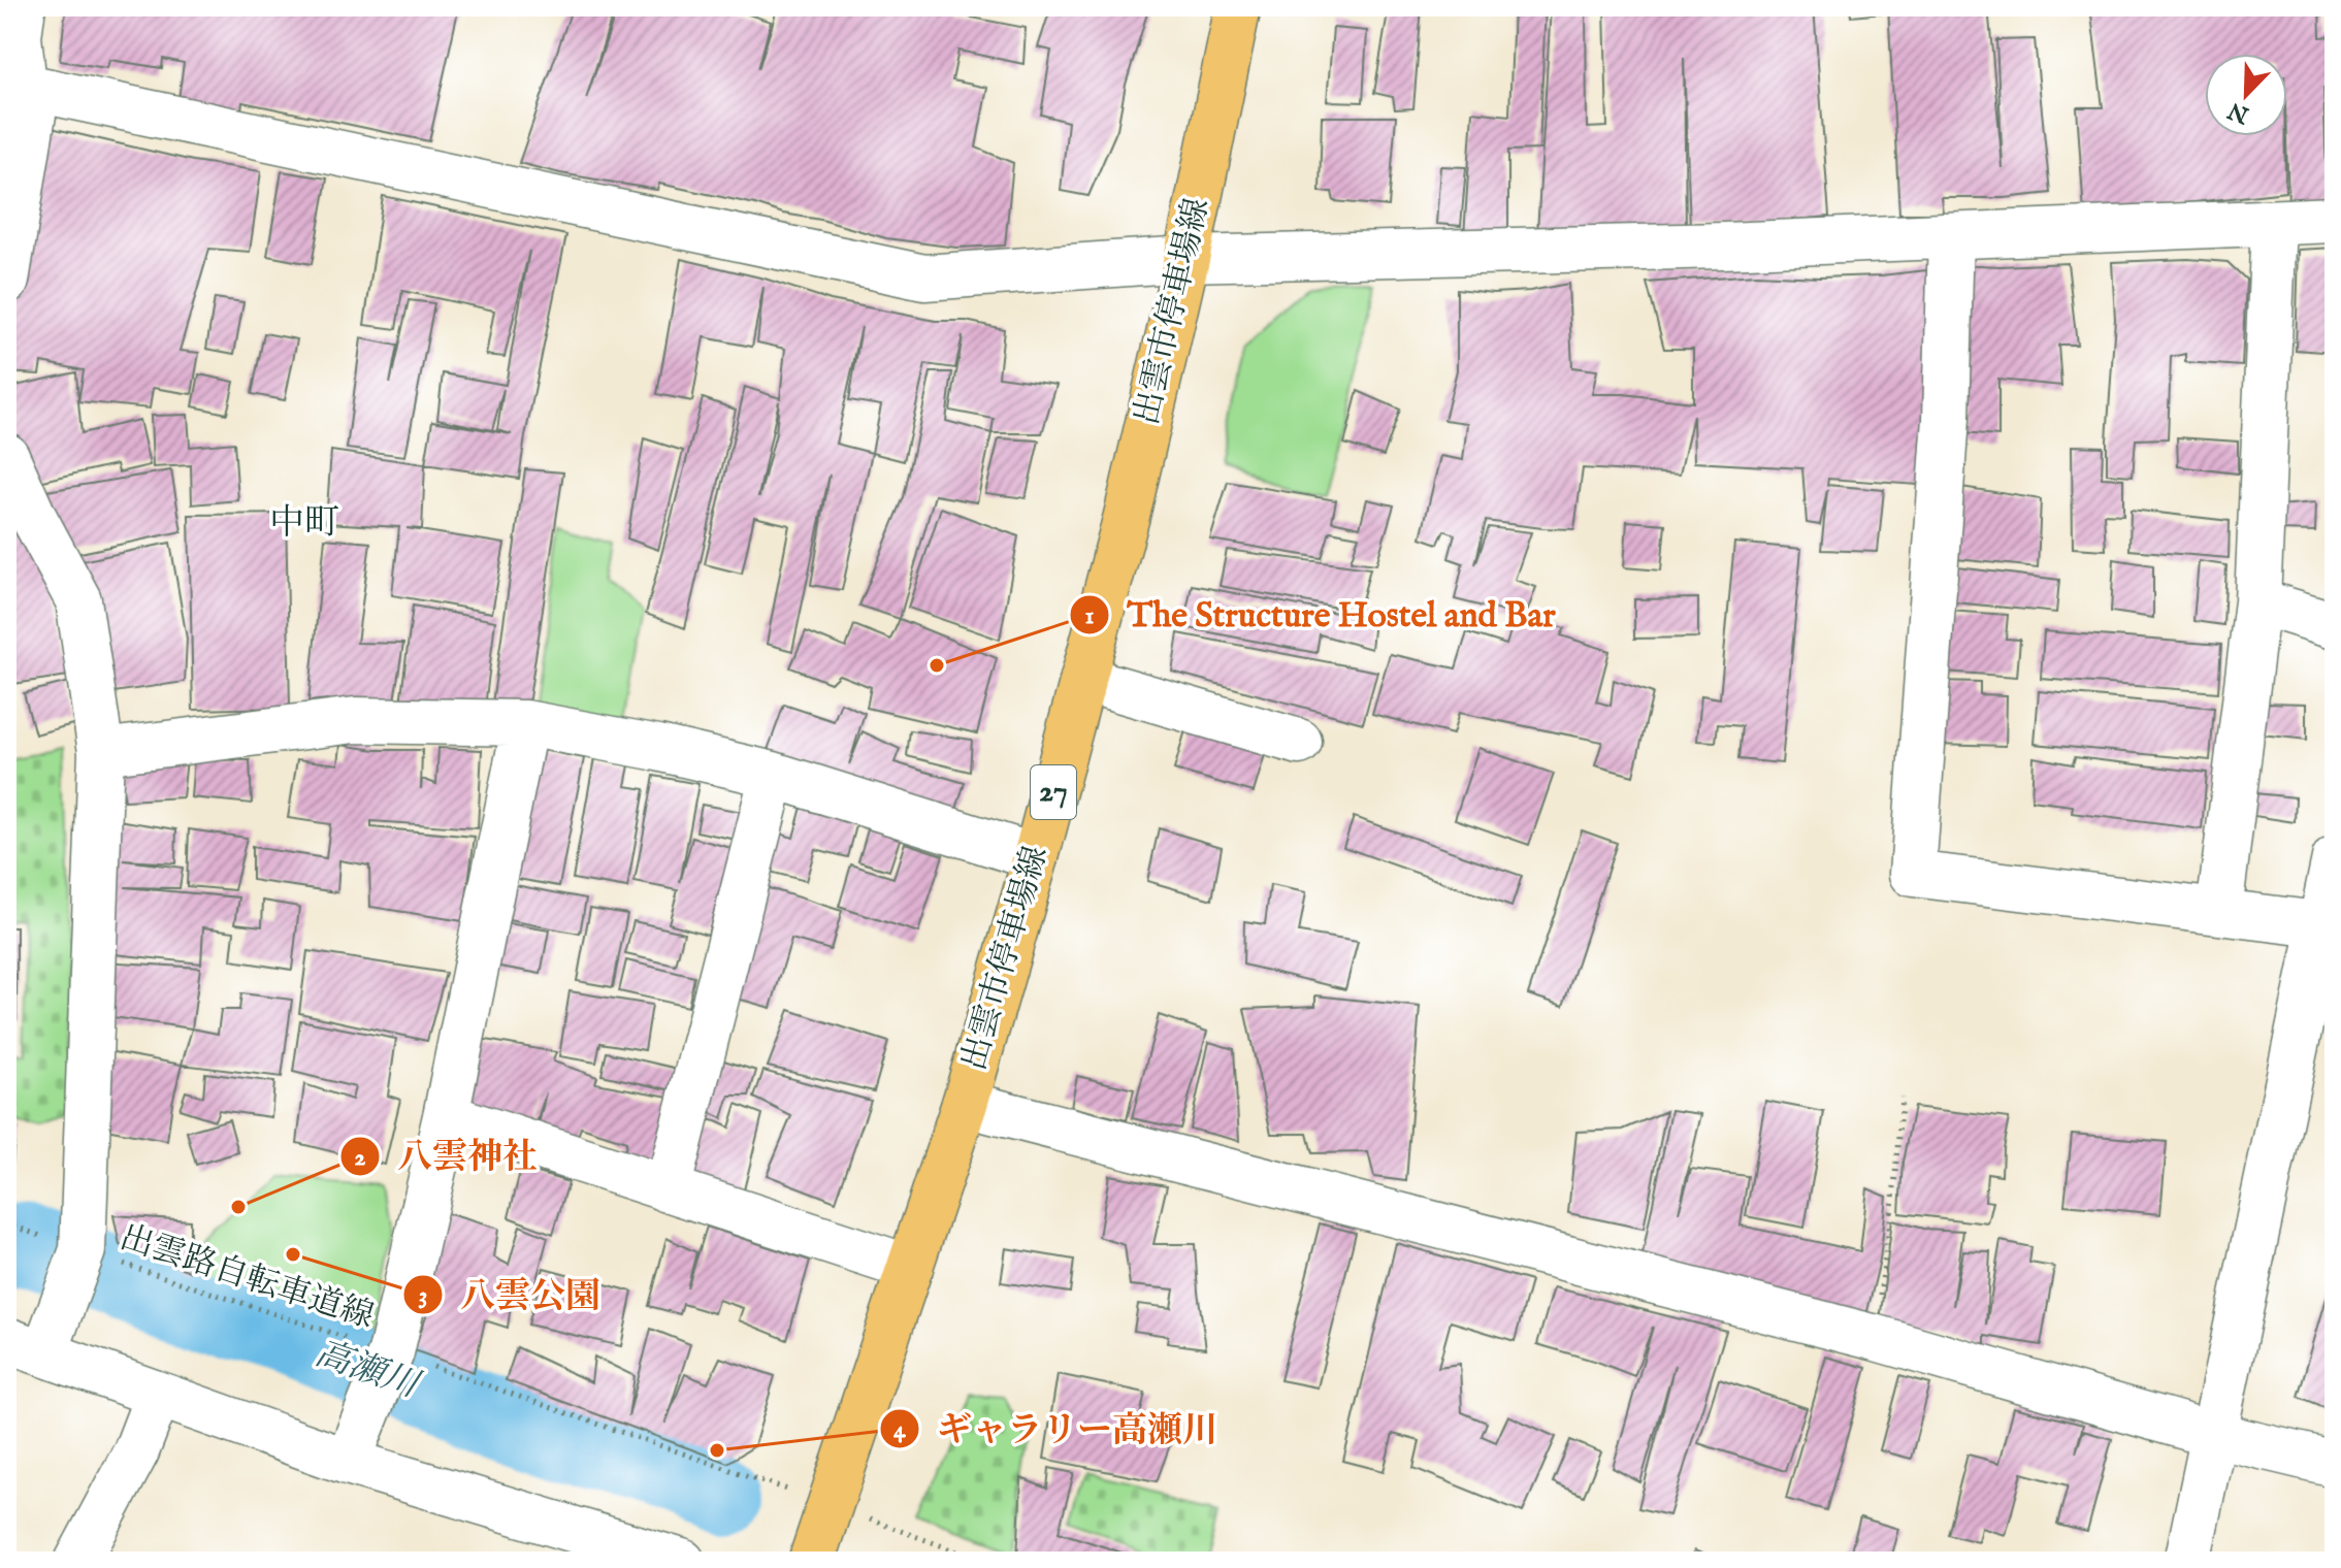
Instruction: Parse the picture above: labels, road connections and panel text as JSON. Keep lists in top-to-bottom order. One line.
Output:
{"streets":{"main road":["出雲市停車場線","27"],"path":["出雲路自転車道線"]},"crossings":[["出雲市停車場線","出雲路自転車道線"]],"districts":["中町"],"water":["高瀬川"],"places":["The Structure Hostel and Bar","八雲神社","八雲公園","ギャラリー高瀬川"],"north":"bottom left"}
